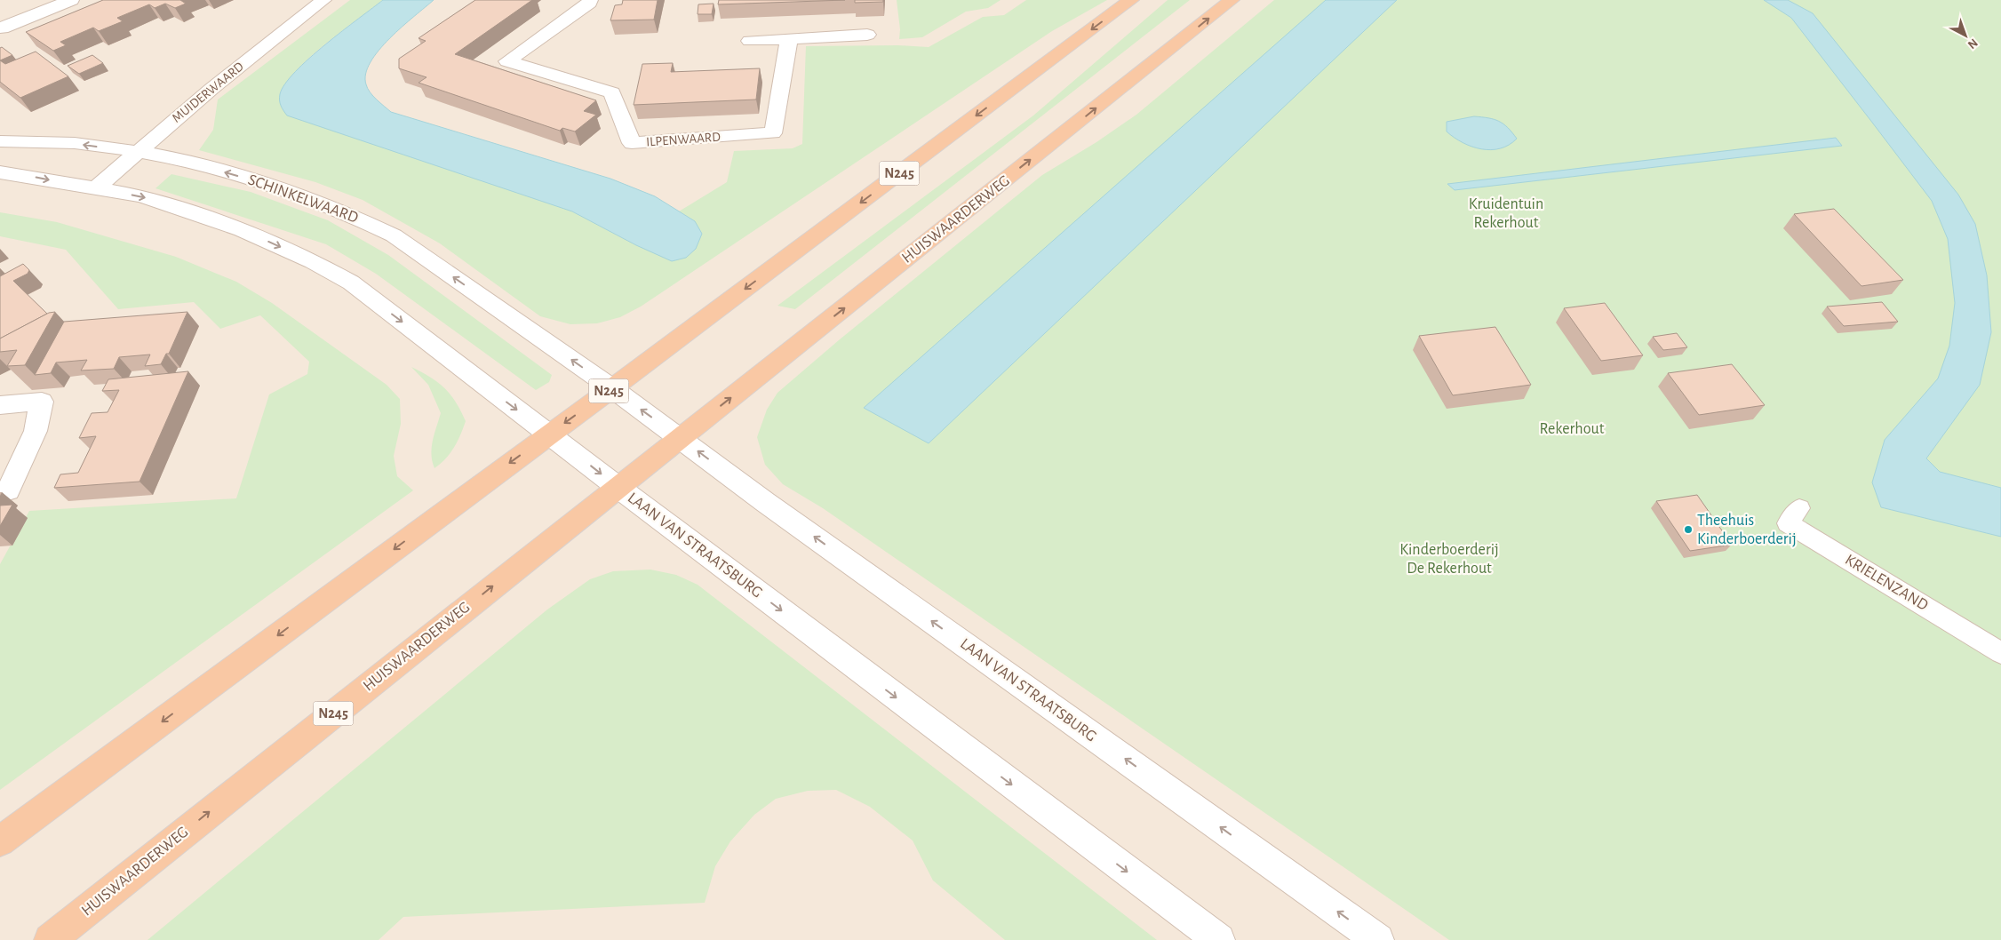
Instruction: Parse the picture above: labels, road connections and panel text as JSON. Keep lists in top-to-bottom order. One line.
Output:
{"streets":{"highway":["N245","HUISWAARDERWEG"],"street":["MUIDERWAARD","ILPENWAARD","SCHINKELWAARD","LAAN VAN STRAATSBURG"],"lane":["KRIELENZAND"]},"crossings":[["MUIDERWAARD","SCHINKELWAARD"],["N245","SCHINKELWAARD"],["HUISWAARDERWEG","LAAN VAN STRAATSBURG"]],"parks":["Kruidentuin Rekerhout","Rekerhout","Kinderboerderij De Rekerhout"],"places":["Theehuis Kinderboerderij"],"north":"bottom right"}
